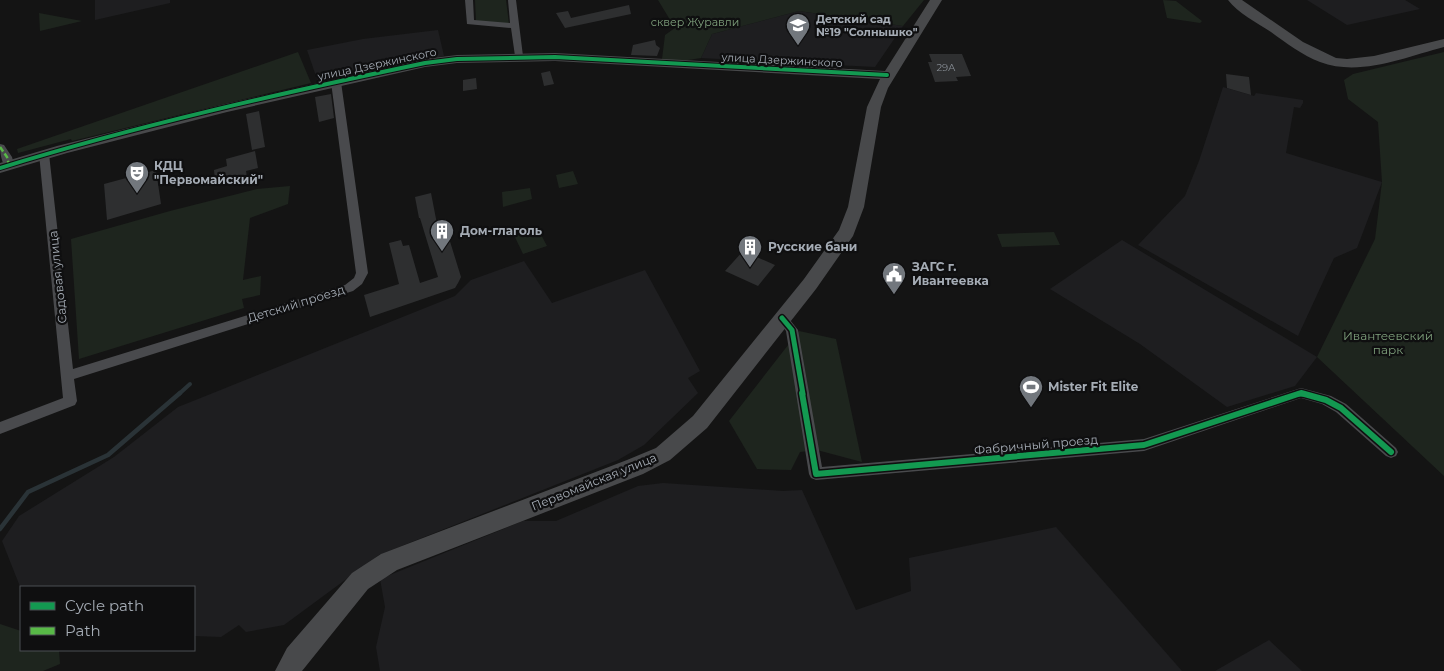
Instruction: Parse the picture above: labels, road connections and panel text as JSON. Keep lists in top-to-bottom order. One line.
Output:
{"streets":{"street":["улица Дзержинского","Садовая улица","Детский проезд","Фабричный проезд","Первомайская улица"]},"crossings":[["улица Дзержинского","Садовая улица"],["улица Дзержинского","Детский проезд"],["улица Дзержинского","Первомайская улица"],["Садовая улица","Детский проезд"],["Фабричный проезд","Первомайская улица"]],"parks":["сквер Журавли","Ивантеевский парк"],"places":{"school or university":["Детский сад №19 \"Солнышко\""],"theatre":["КДЦ \"Первомайский\""],"building":["Дом-глаголь","Русские бани"],"public building":["ЗАГС г. Ивантеевка"],"sports":["Mister Fit Elite"]},"house_numbers":["29А"],"legend":["Cycle path","Path"]}
